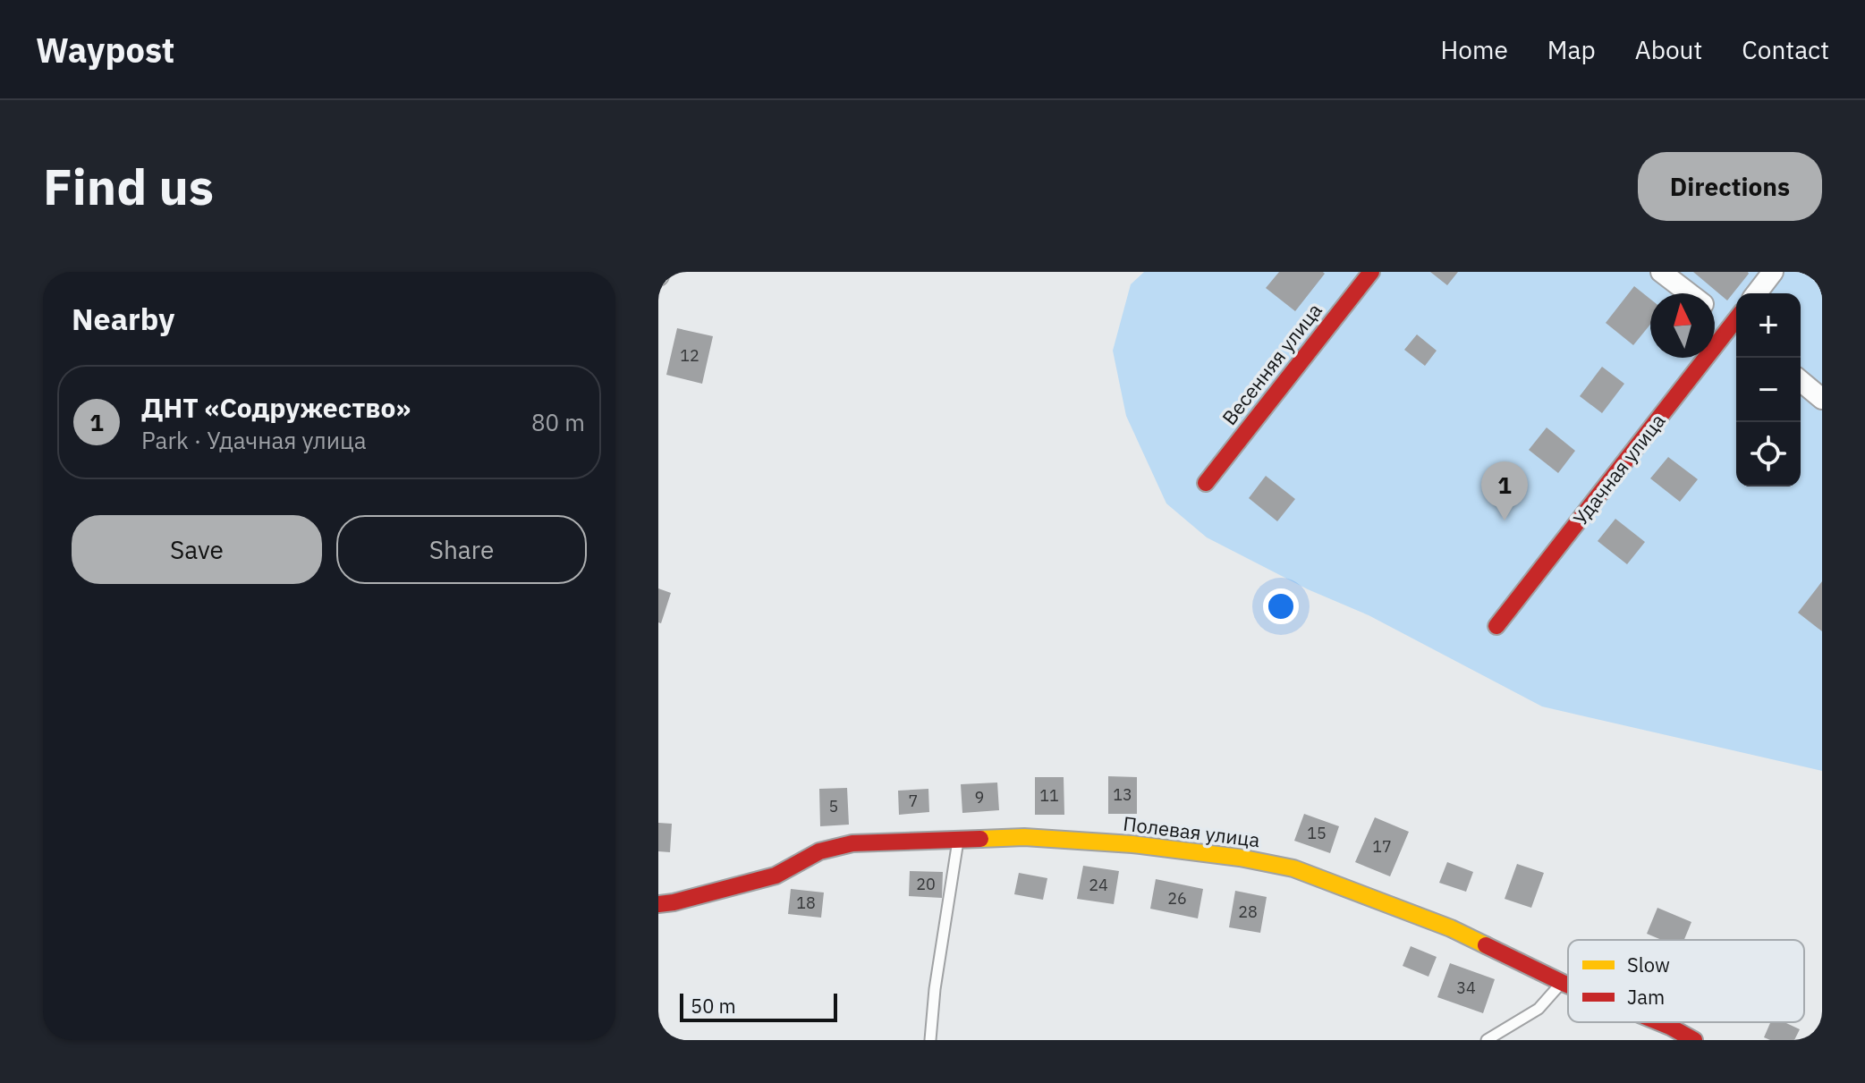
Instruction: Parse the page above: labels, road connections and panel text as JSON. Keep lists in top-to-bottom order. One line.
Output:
{"streets":{"street":["Весенняя улица","Удачная улица","Полевая улица"]},"house_numbers":["12","13","11","9","7","5","15","17","20","24","26","18","28","34"],"legend":["Slow","Jam"],"scale_bar":"50 m","north":"top","page":{"header":"Waypost","nav":["Home","Map","About","Contact"],"buttons":["Directions",["Save","Share"]],"title":"Find us","heading":"Nearby","map_buttons":["+","−"],"list":[{"mark":"1","name":"ДНТ «Содружество»","note":"Park · Удачная улица","value":"80 m"}],"pins":"1","scale":"50 m"}}
